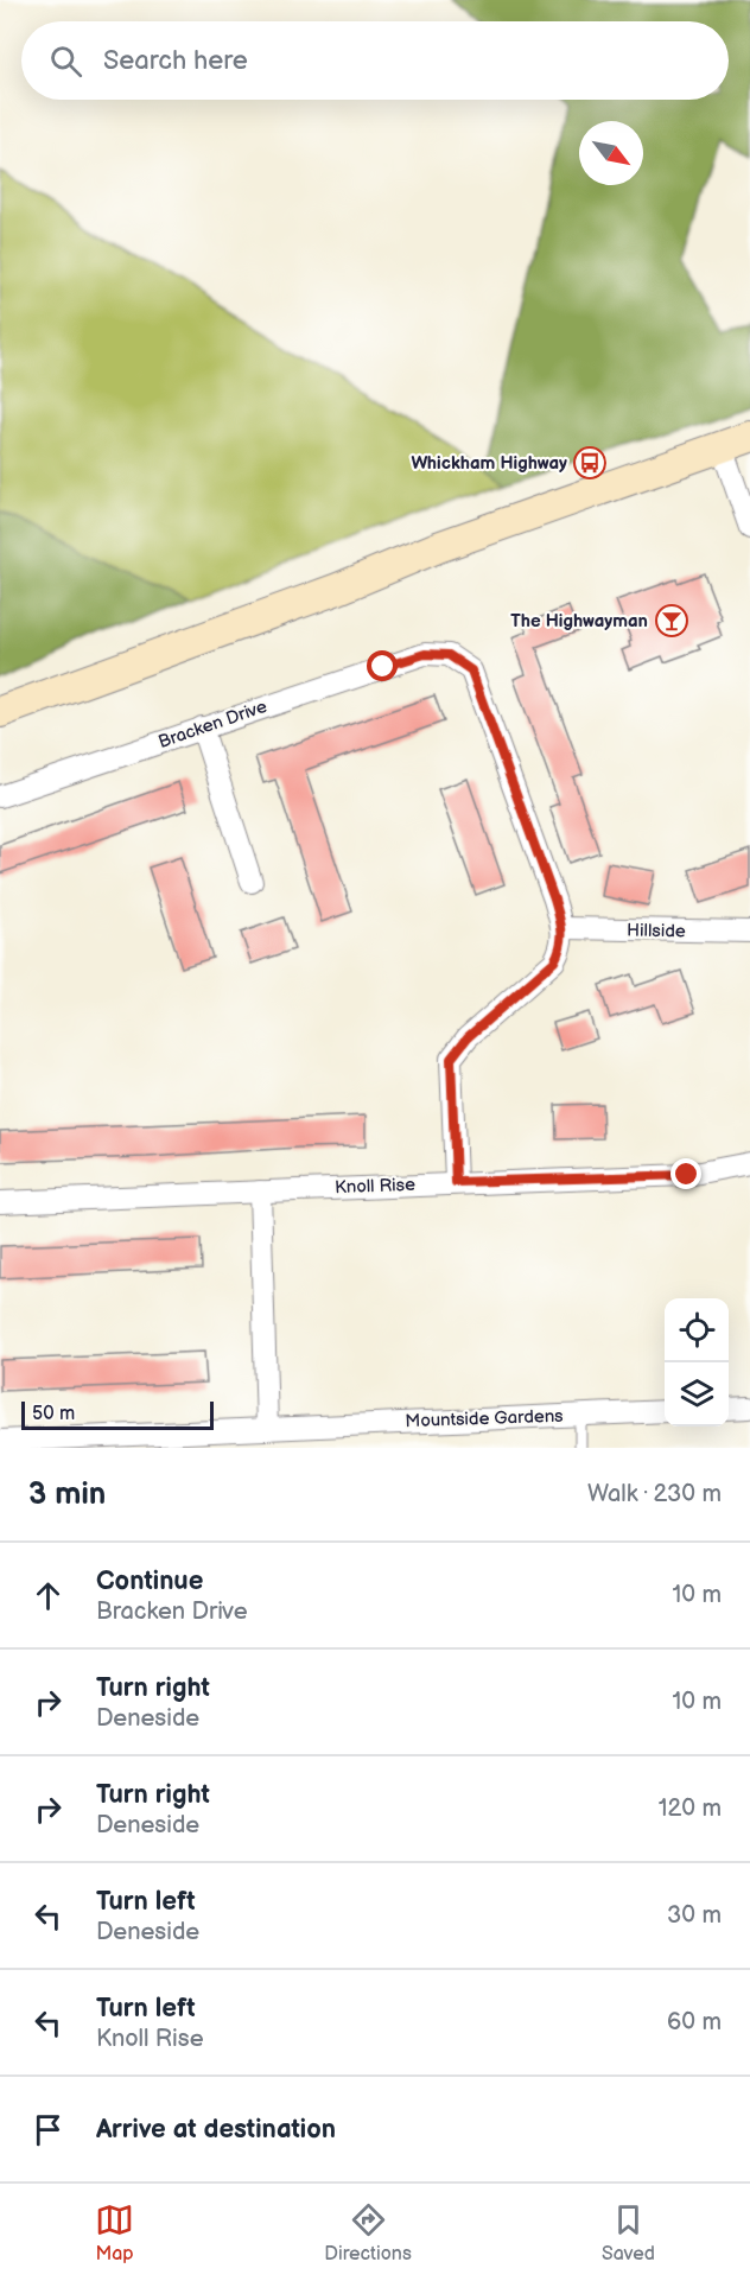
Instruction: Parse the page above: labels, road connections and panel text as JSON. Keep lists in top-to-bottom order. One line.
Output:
{"streets":{"street":["Bracken Drive","Hillside","Knoll Rise","Mountside Gardens"]},"crossings":[["Bracken Drive","Hillside"]],"places":{"bus stop":["Whickham Highway"],"bar":["The Highwayman"]},"scale_bar":"50 m","north":"bottom right","page":{"search":"Search here","scale":"50 m","heading":["3 min","Walk · 230 m"],"list":[["Continue","Bracken Drive","10 m"],["Turn right","Deneside","10 m"],["Turn right","Deneside","120 m"],["Turn left","Deneside","30 m"],["Turn left","Knoll Rise","60 m"],"Arrive at destination"],"nav":["Map","Directions","Saved"]}}
